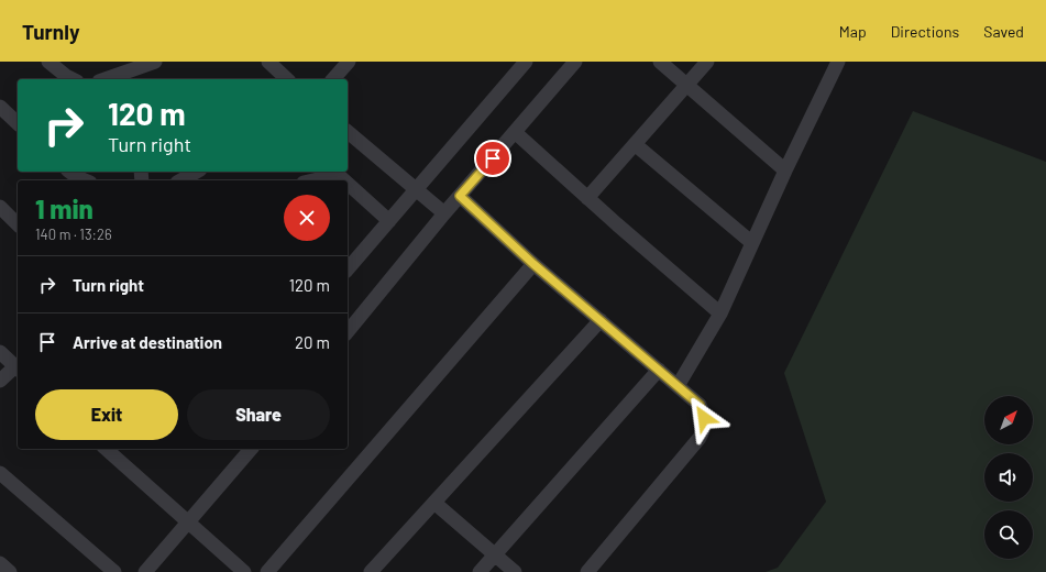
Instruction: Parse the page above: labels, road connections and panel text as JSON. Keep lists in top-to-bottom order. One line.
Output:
{"north":"top right","page":{"header":"Turnly","nav":["Map","Directions","Saved"],"turn":["120 m","Turn right"],"heading":["1 min","140 m · 13:26"],"list":[{"name":"Turn right","value":"120 m"},{"name":"Arrive at destination","value":"20 m"}],"buttons":["Exit","Share"]}}
